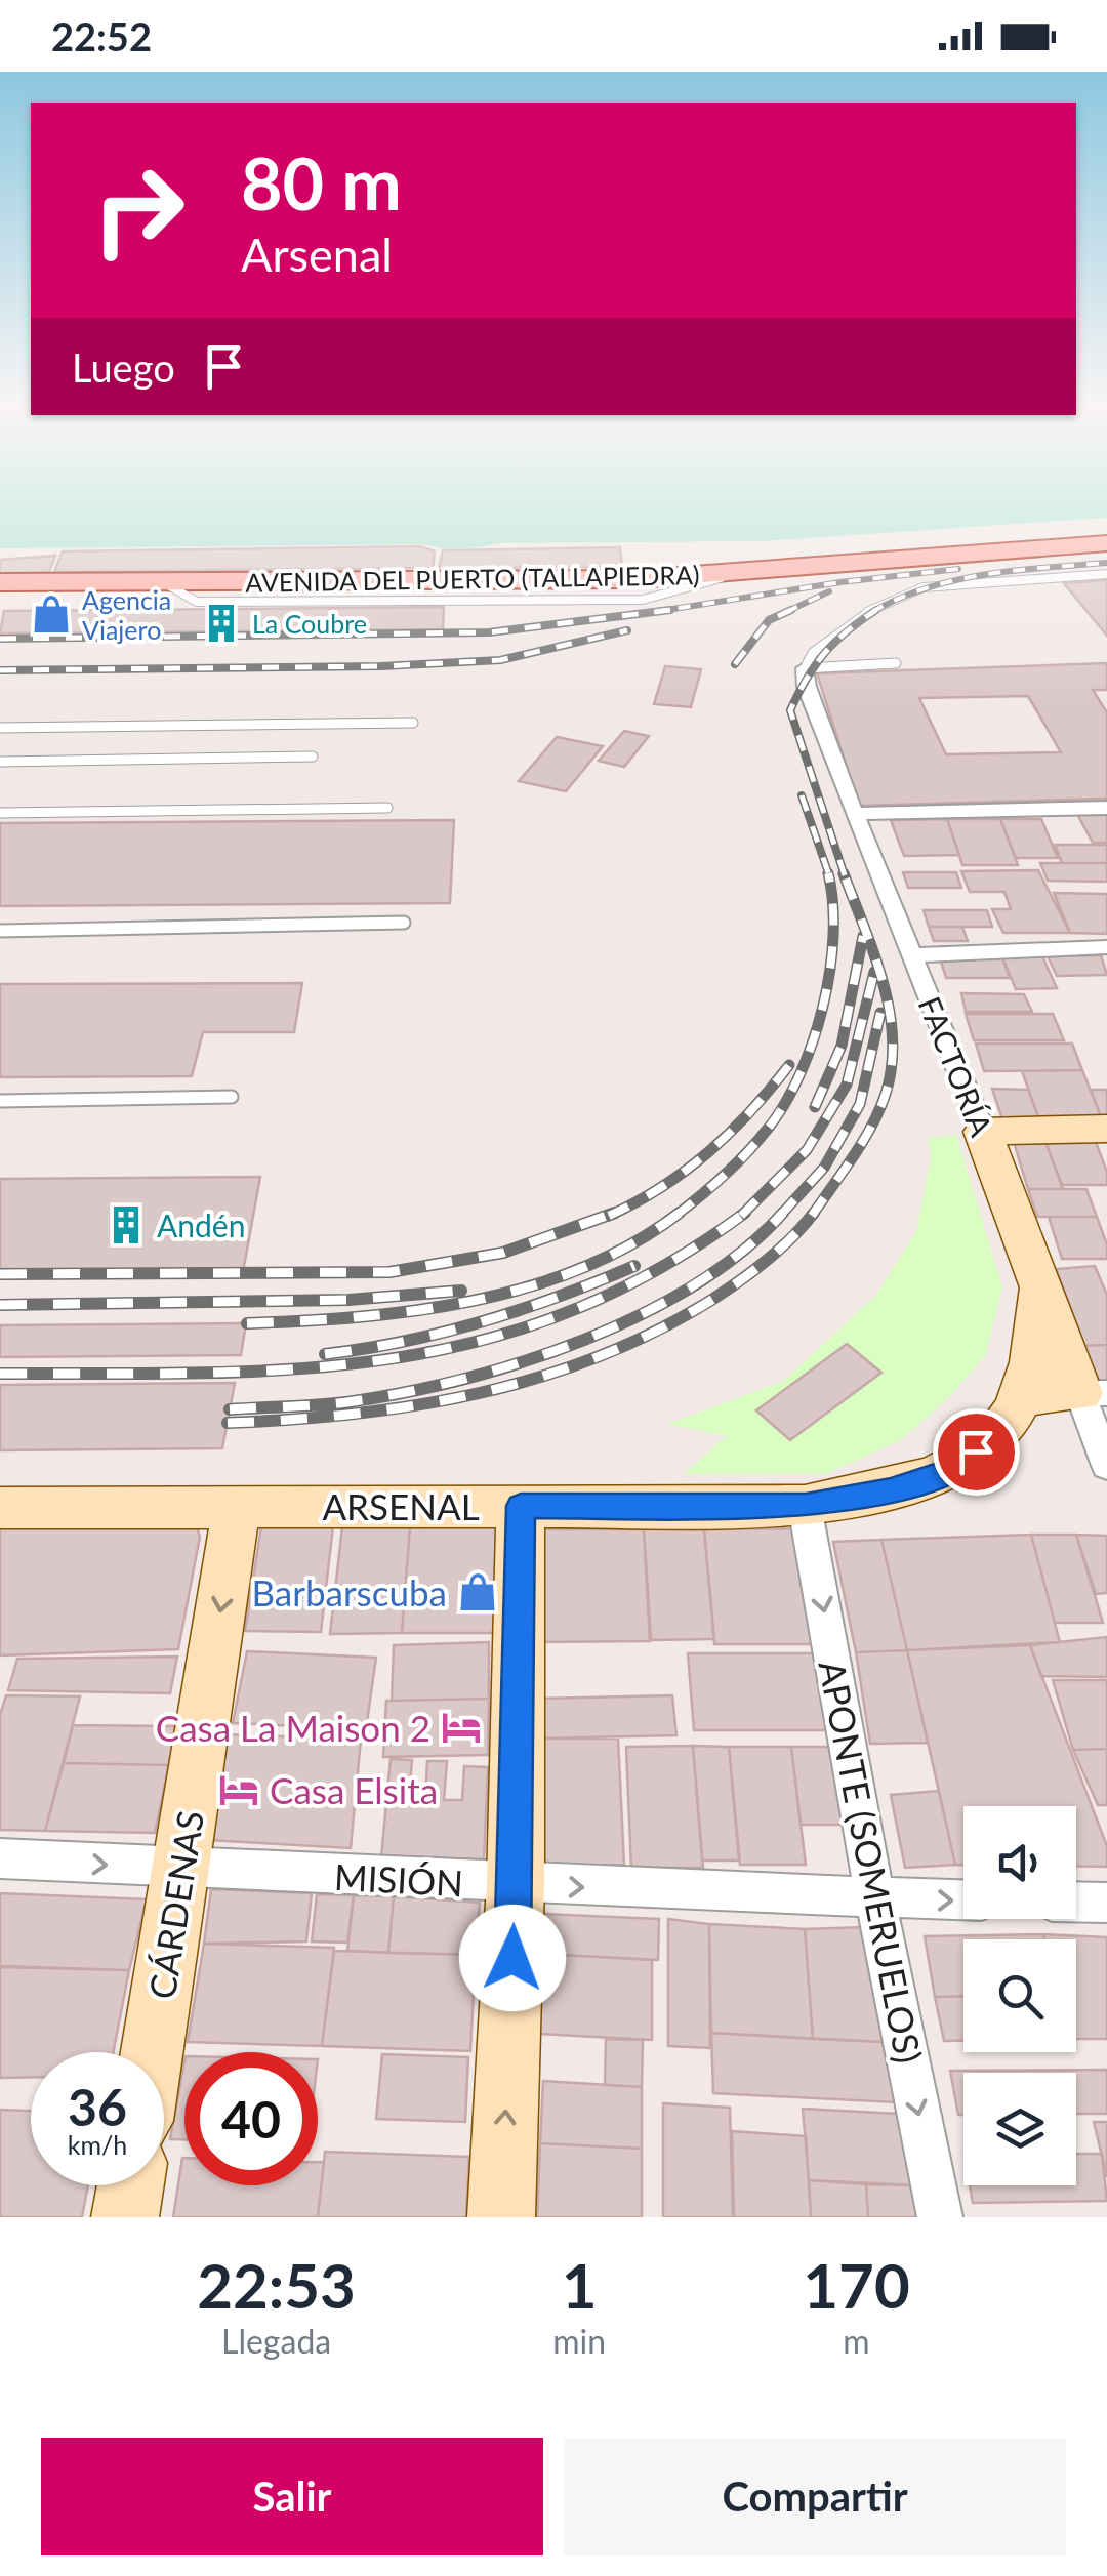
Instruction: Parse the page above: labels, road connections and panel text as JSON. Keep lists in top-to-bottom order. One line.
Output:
{"streets":{"main road":["AVENIDA DEL PUERTO (TALLAPIEDRA)"],"street":["FACTORÍA","ARSENAL","APONTE (SOMERUELOS)","MISIÓN","CÁRDENAS"]},"crossings":[["FACTORÍA","ARSENAL"],["ARSENAL","APONTE (SOMERUELOS)"],["ARSENAL","CÁRDENAS"],["APONTE (SOMERUELOS)","MISIÓN"],["MISIÓN","CÁRDENAS"]],"one_way":["APONTE (SOMERUELOS)","MISIÓN"],"places":{"shop":["Agencia Viajero","Barbarscuba"],"building":["La Coubre","Andén"],"hotel":["Casa La Maison 2","Casa Elsita"]},"page":{"status":"22:52","turn":["80 m","Arsenal"],"then":"Luego","speed":"36 km/h","limit":"40","eta":["22:53","Llegada","1","min","170","m"],"buttons":["Salir","Compartir"]}}
